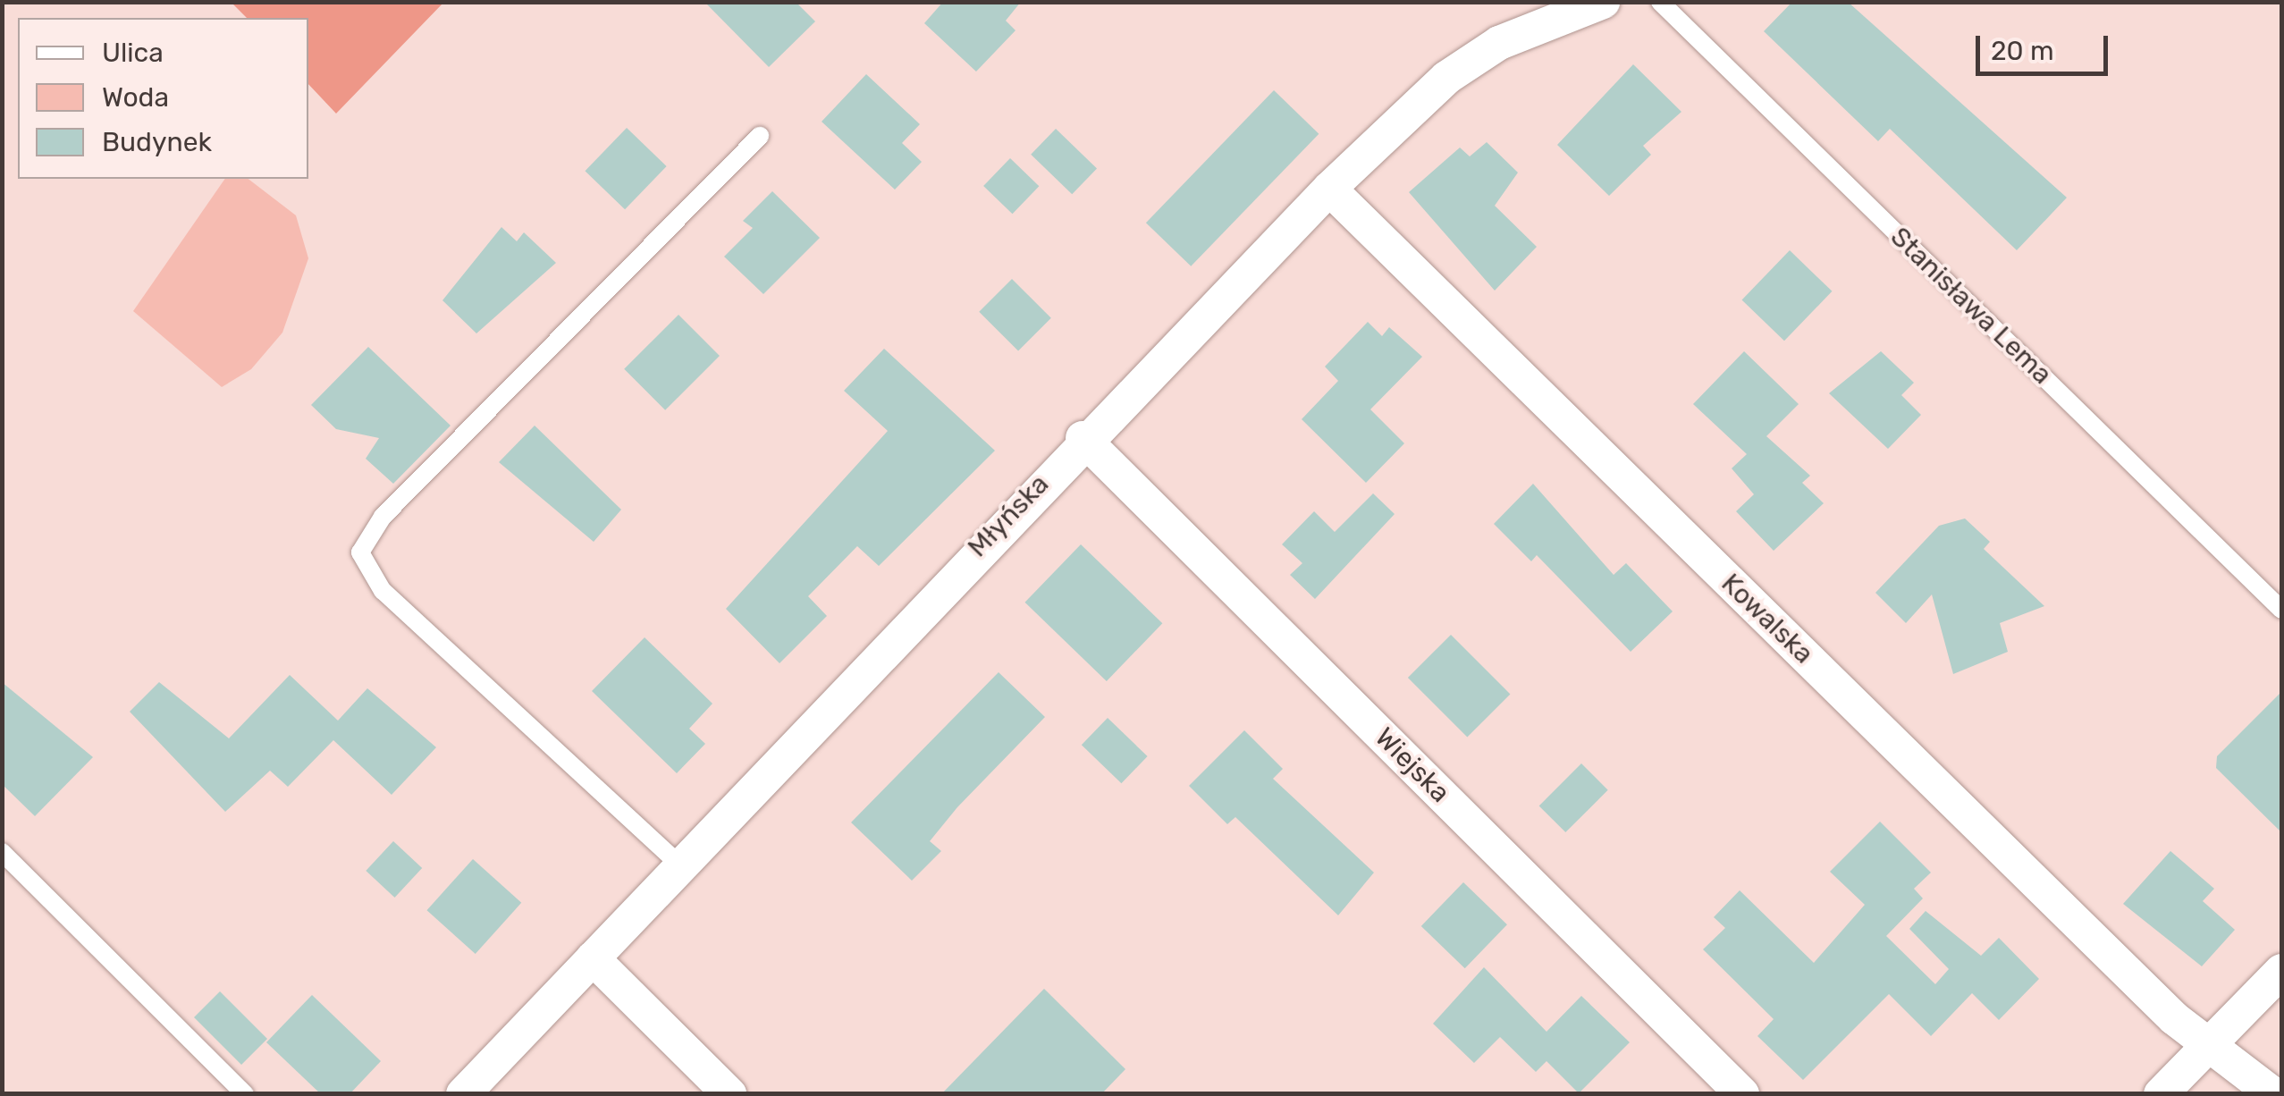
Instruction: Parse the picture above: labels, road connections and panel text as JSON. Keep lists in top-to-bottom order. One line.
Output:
{"streets":{"street":["Młyńska","Kowalska","Wiejska"],"lane":["Stanisława Lema"]},"crossings":[["Młyńska","Kowalska"],["Młyńska","Wiejska"]],"legend":["Ulica","Woda","Budynek"],"scale_bar":"20 m"}
